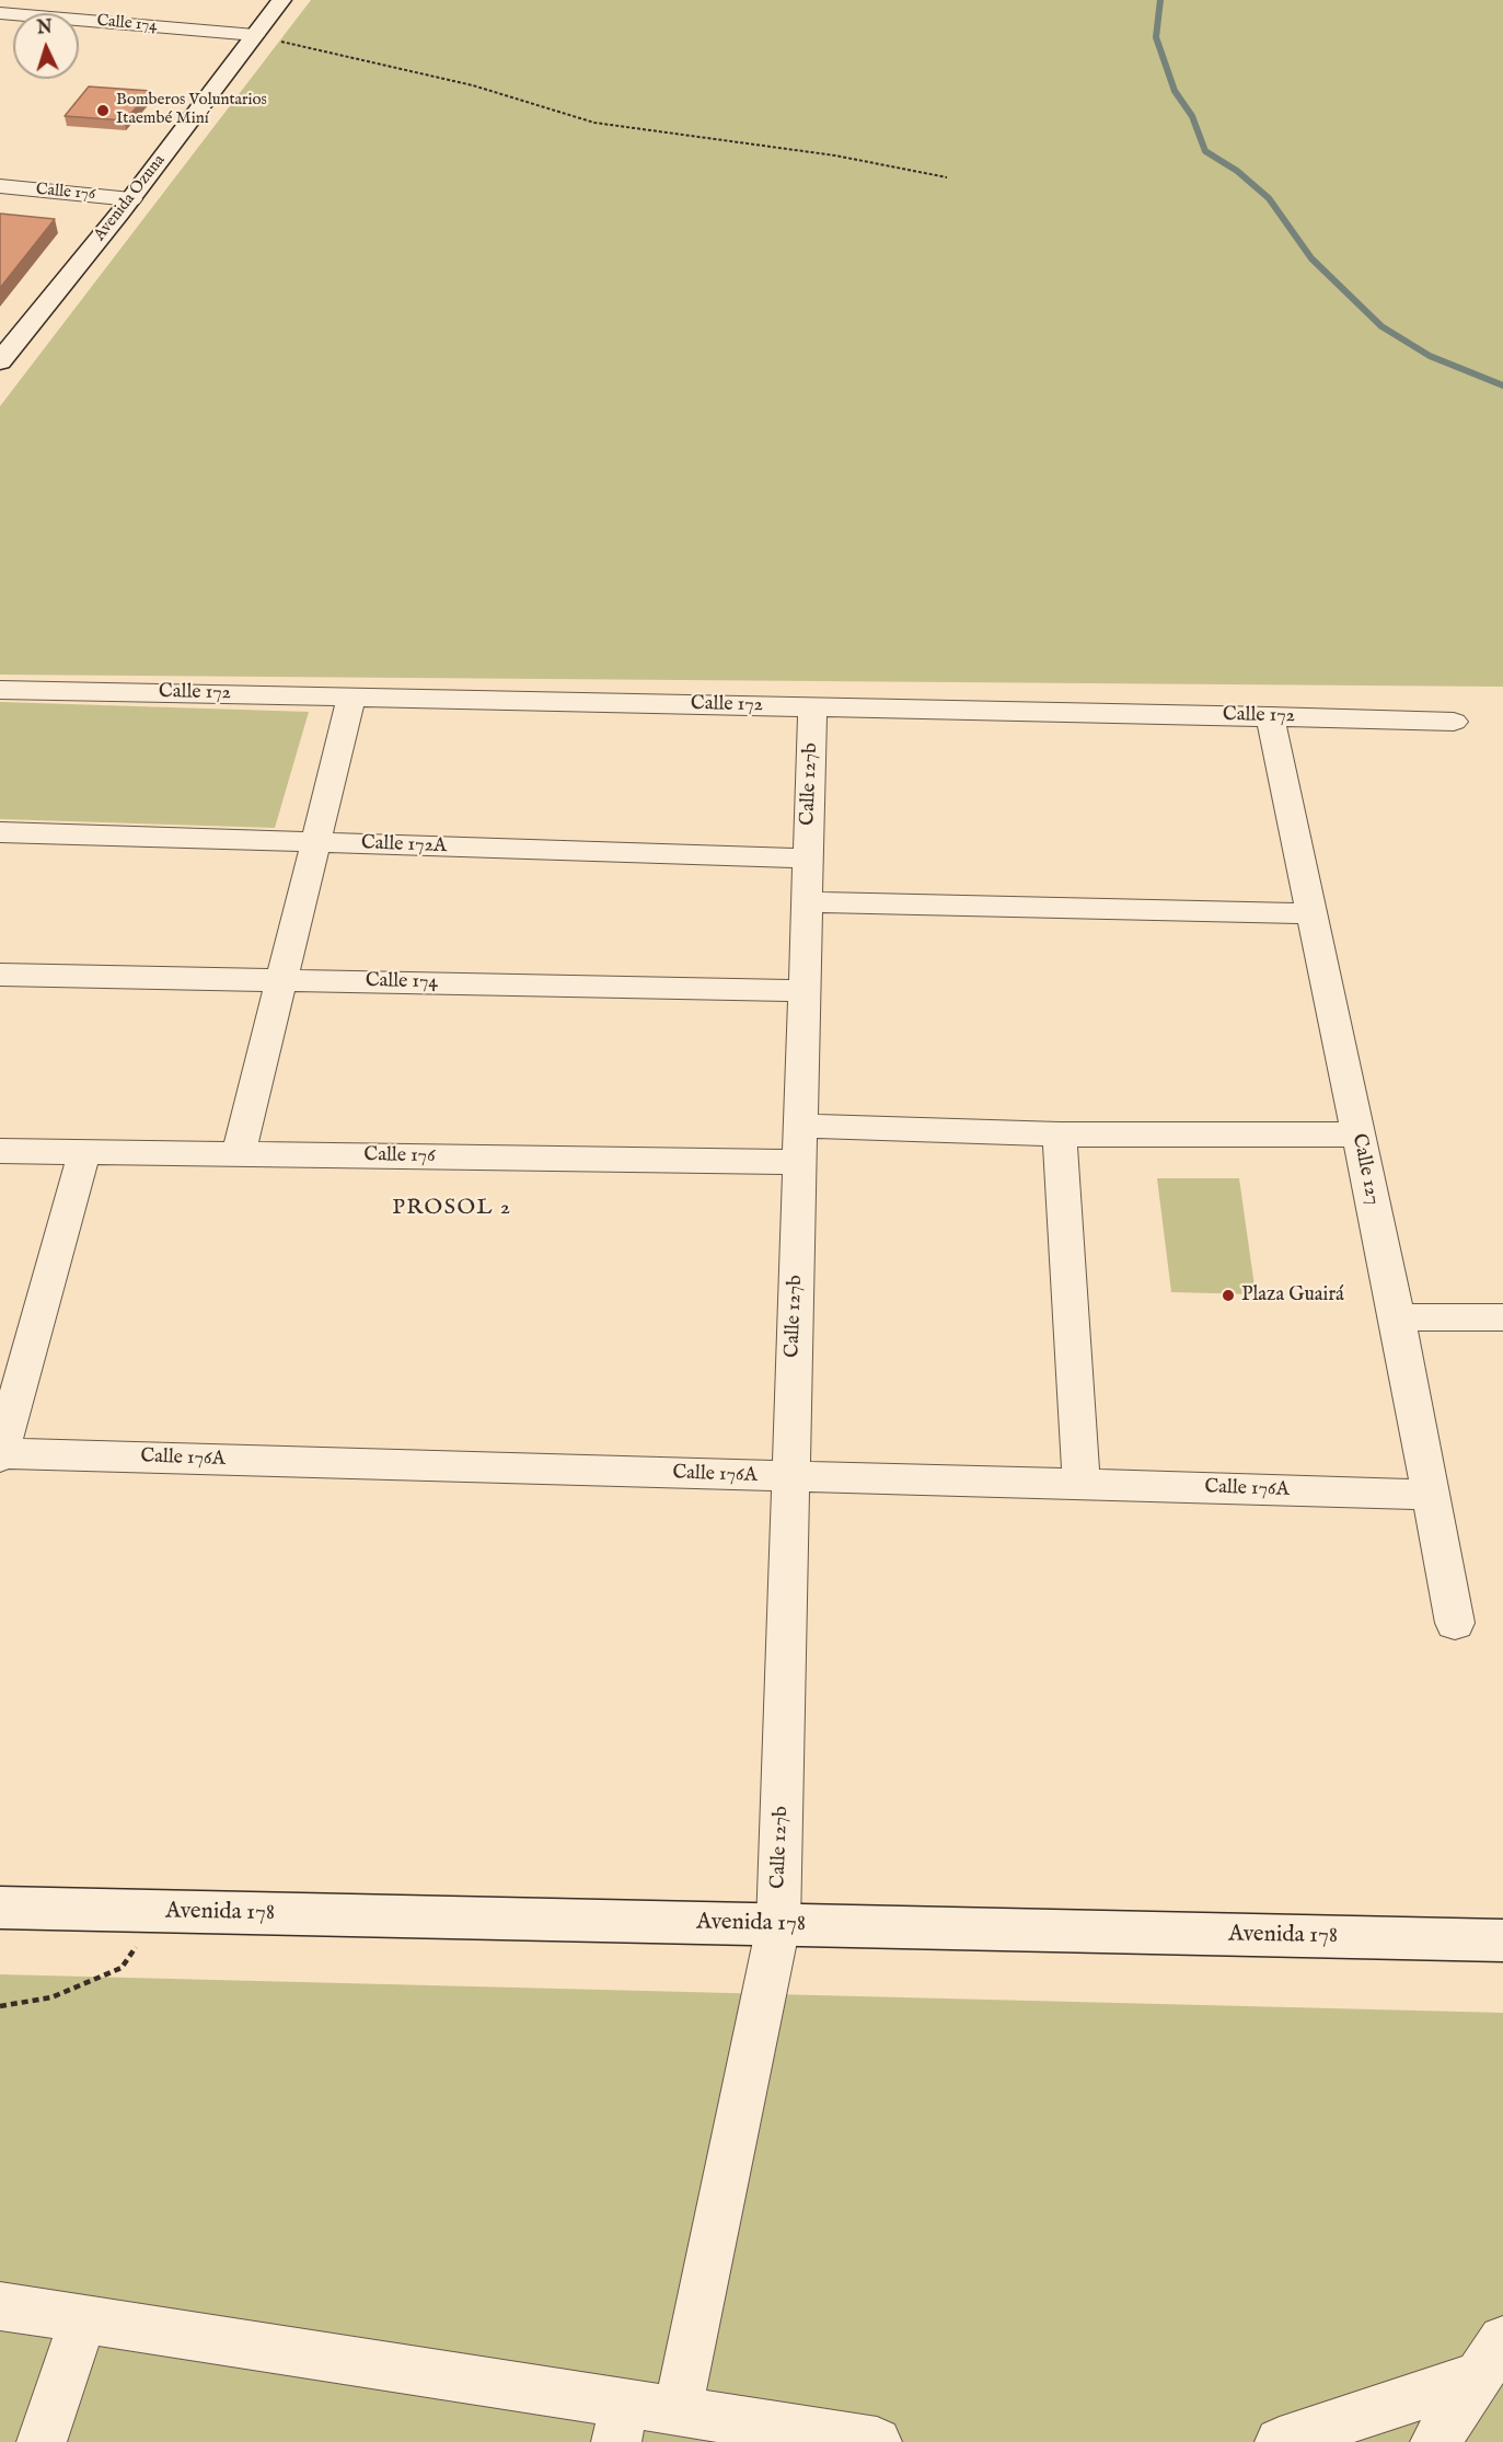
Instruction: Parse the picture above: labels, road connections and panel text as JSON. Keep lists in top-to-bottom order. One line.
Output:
{"streets":{"main road":["Avenida Ozuna","Avenida 178"],"street":["Calle 174","Calle 176","Calle 172","Calle 127b","Calle 172A","Calle 127","Calle 176A"]},"crossings":[["Calle 174","Avenida Ozuna"],["Calle 174","Calle 127b"],["Calle 176","Avenida Ozuna"],["Calle 176","Calle 127b"],["Calle 172","Calle 127b"],["Calle 172","Calle 127"],["Calle 127b","Calle 172A"],["Calle 127b","Calle 176A"],["Calle 127b","Avenida 178"],["Calle 127","Calle 176A"]],"districts":["PROSOL 2"],"places":["Bomberos Voluntarios Itaembé Miní","Plaza Guairá"],"north":"top"}
